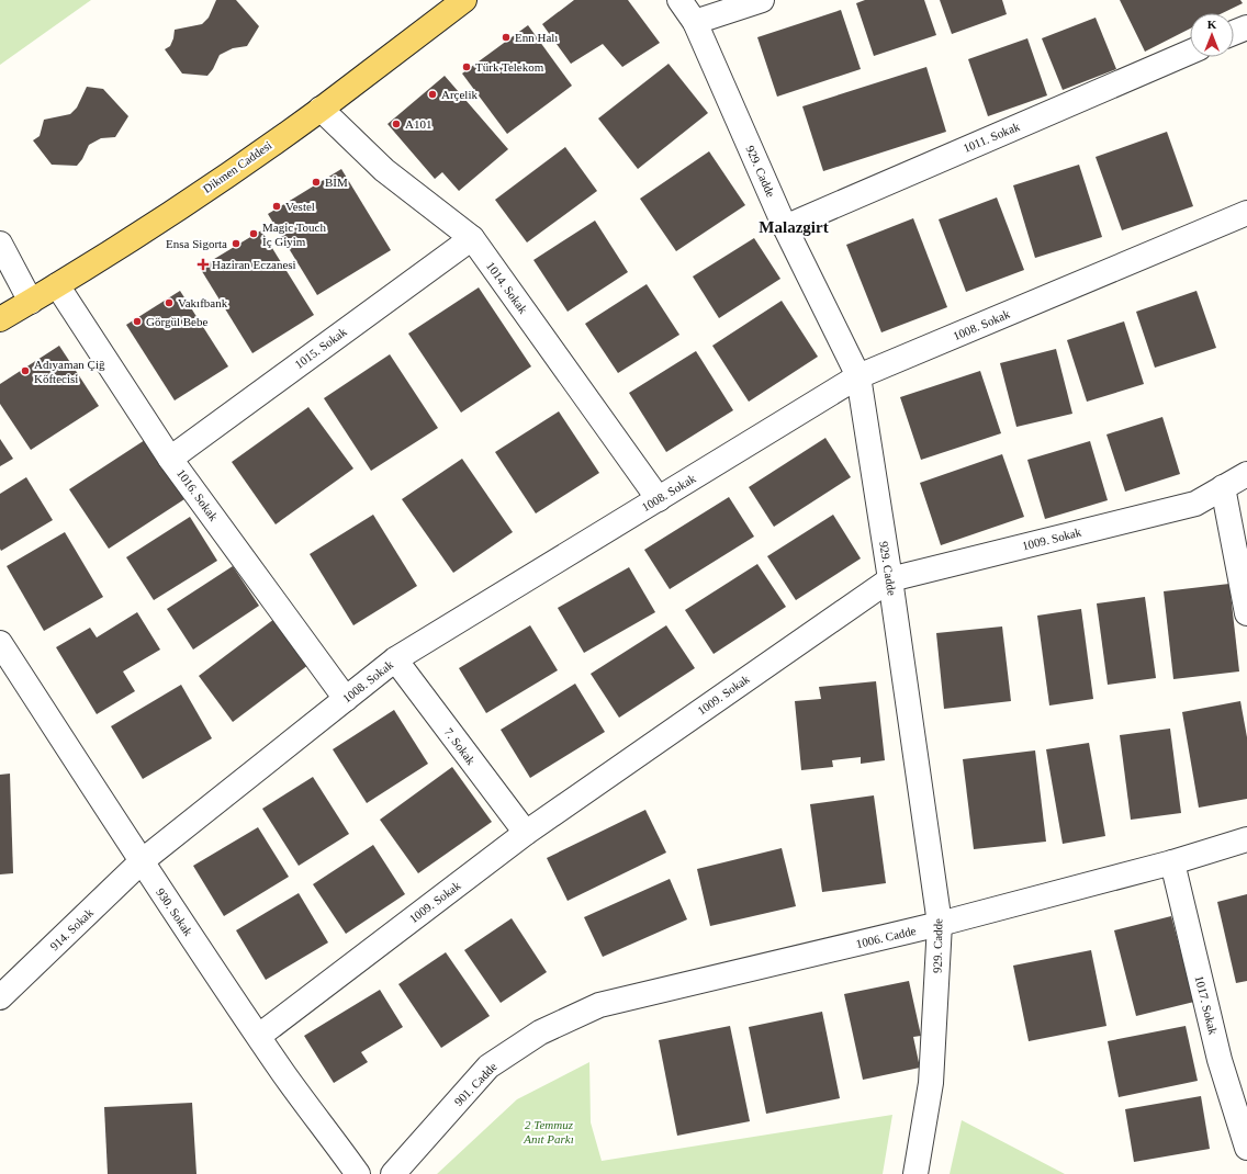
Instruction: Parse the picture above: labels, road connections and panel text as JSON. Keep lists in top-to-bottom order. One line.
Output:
{"streets":{"main road":["Dikmen Caddesi"],"street":["1011. Sokak","929. Cadde","1014. Sokak","1008. Sokak","1015. Sokak","1016. Sokak","1009. Sokak","7. Sokak","930. Sokak","914. Sokak","1006. Cadde","1017. Sokak","901. Cadde"]},"crossings":[["1011. Sokak","929. Cadde"],["Dikmen Caddesi","1014. Sokak"],["Dikmen Caddesi","1016. Sokak"],["929. Cadde","1008. Sokak"],["929. Cadde","1009. Sokak"],["929. Cadde","1006. Cadde"],["1014. Sokak","1008. Sokak"],["1014. Sokak","1015. Sokak"],["1008. Sokak","1016. Sokak"],["1008. Sokak","7. Sokak"],["1008. Sokak","930. Sokak"],["1008. Sokak","914. Sokak"],["1015. Sokak","1016. Sokak"],["1009. Sokak","7. Sokak"],["1009. Sokak","930. Sokak"],["930. Sokak","914. Sokak"],["1006. Cadde","1017. Sokak"],["1006. Cadde","901. Cadde"]],"districts":["Malazgirt"],"parks":["2 Temmuz Anıt Parkı"],"places":{"other":["Enn Halı","Türk Telekom","Arçelik","A101","BİM","Vestel","Magic Touch İç Giyim","Ensa Sigorta","Vakıfbank","Görgül Bebe","Adıyaman Çiğ Köftecisi"],"health":["Haziran Eczanesi"]},"north":"top"}
